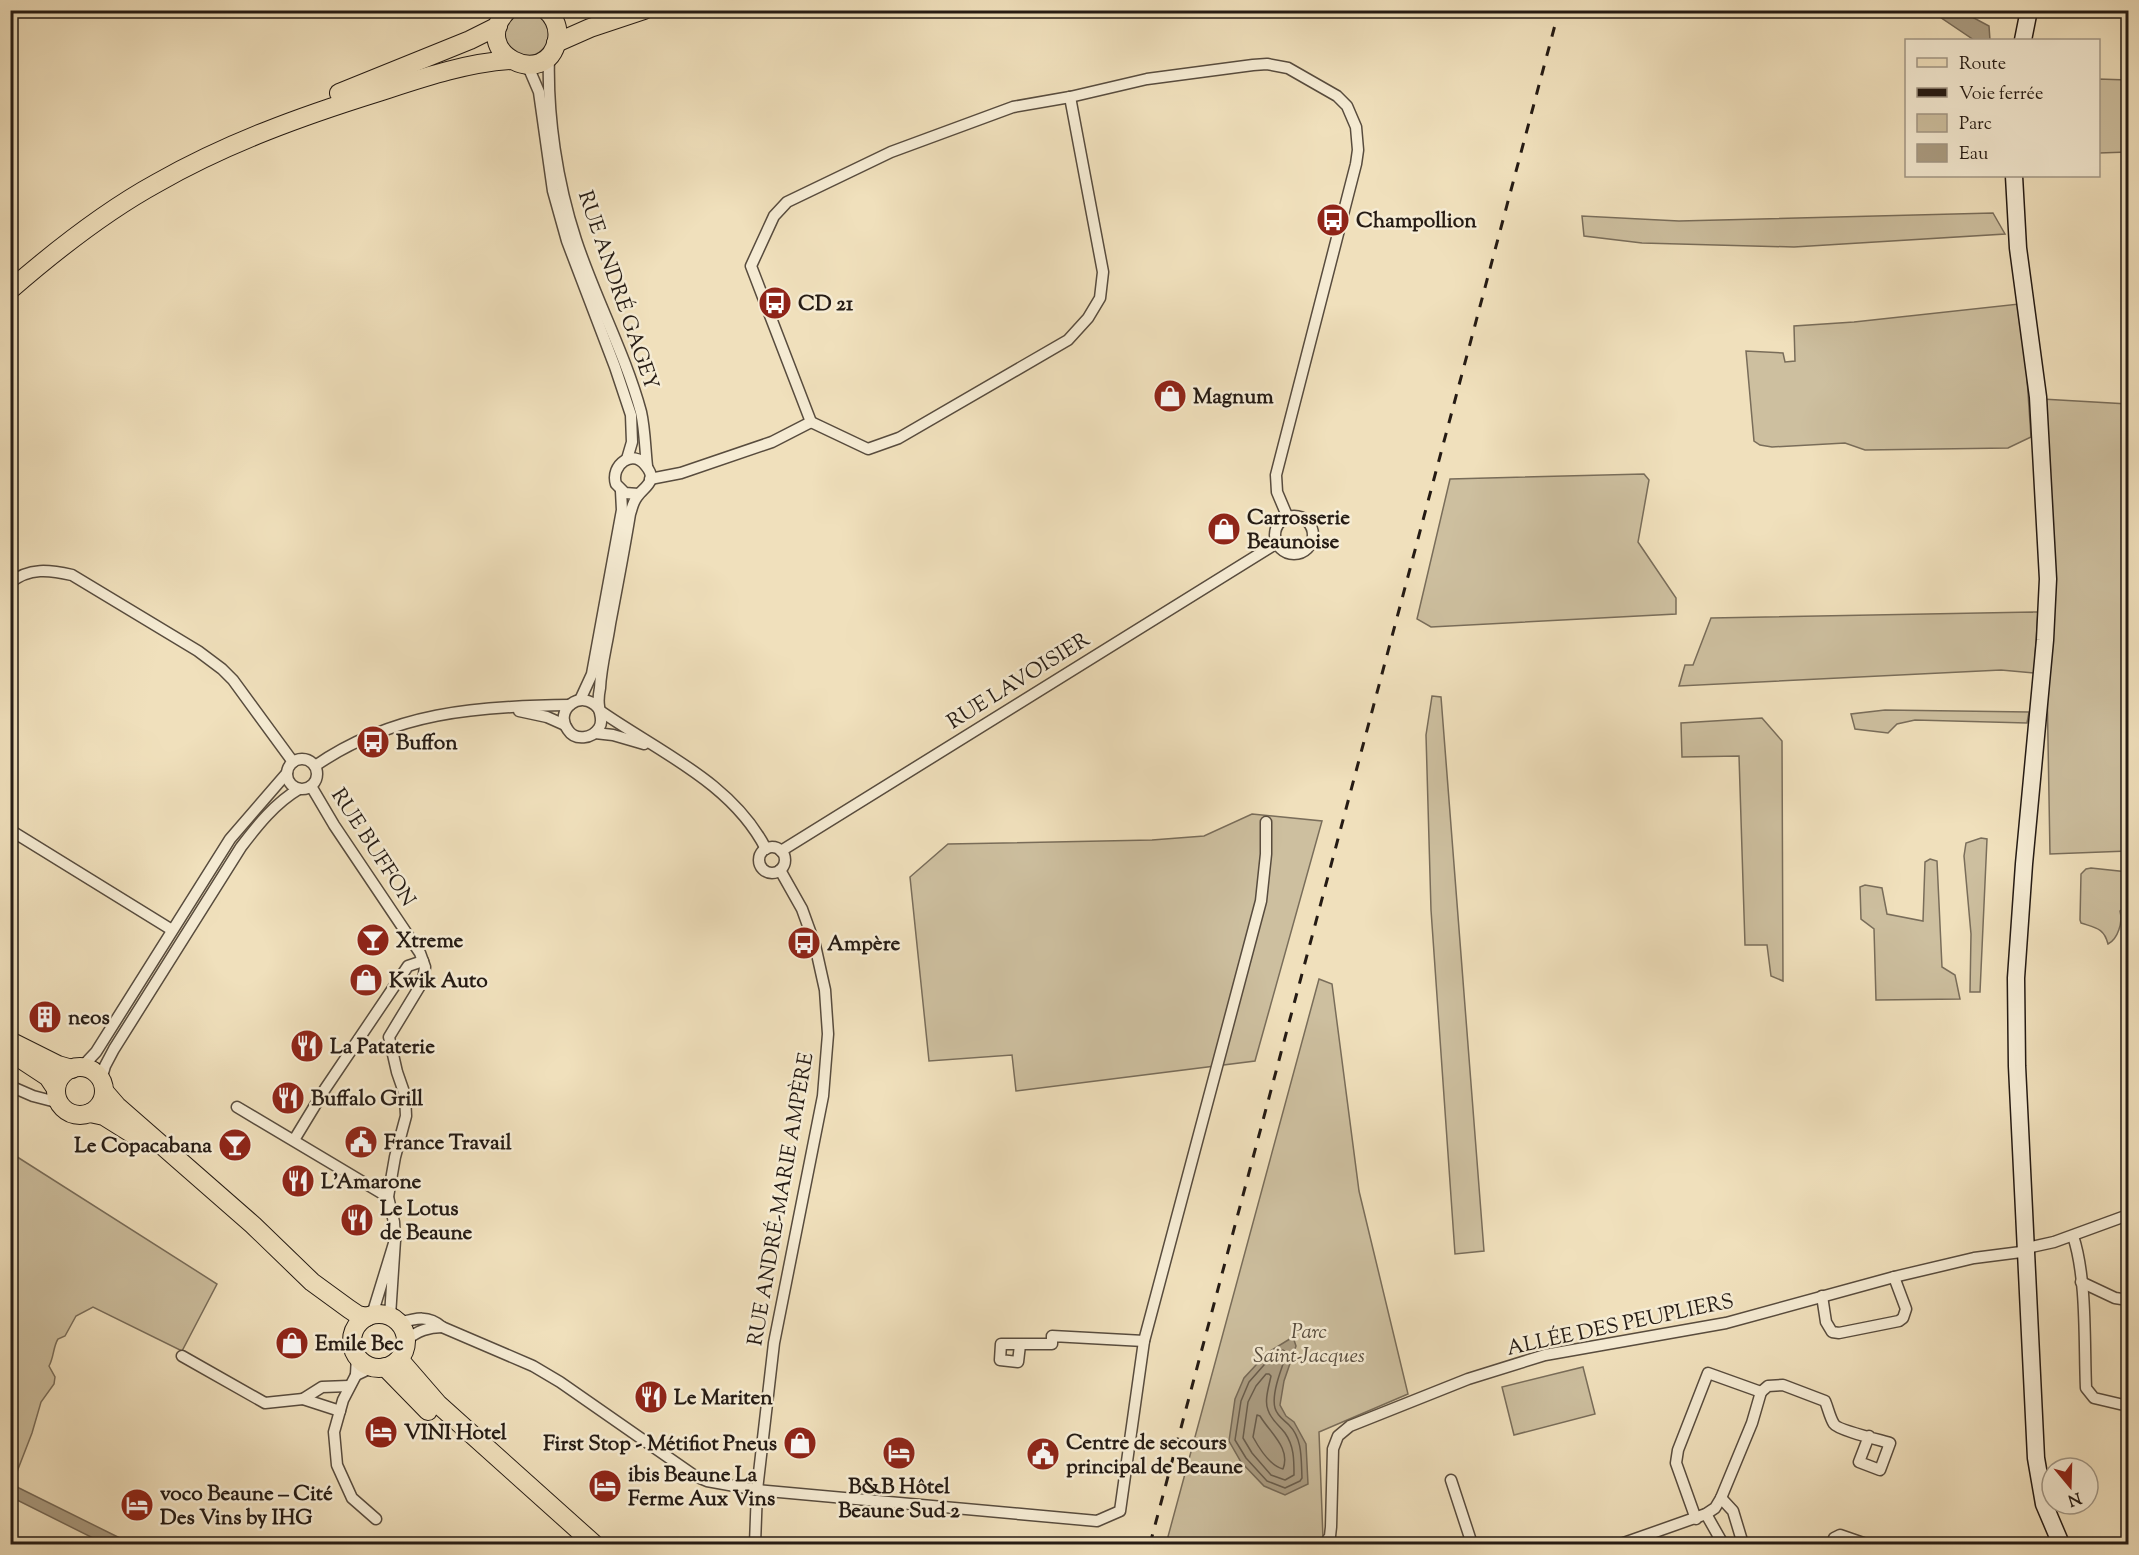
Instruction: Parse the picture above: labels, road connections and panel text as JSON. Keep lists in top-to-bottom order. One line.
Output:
{"streets":{"street":["RUE ANDRÉ GAGEY","RUE LAVOISIER","RUE BUFFON","RUE ANDRÉ-MARIE AMPÈRE","ALLÉE DES PEUPLIERS"]},"crossings":[["RUE LAVOISIER","RUE ANDRÉ-MARIE AMPÈRE"]],"parks":["Parc Saint-Jacques"],"places":{"bus stop":["Champollion","CD 21","Buffon","Ampère"],"shop":["Magnum","Carrosserie Beaunoise","Kwik Auto","Emile Bec","First Stop - Métifiot Pneus"],"bar":["Xtreme","Le Copacabana"],"building":["neos"],"restaurant":["La Pataterie","Buffalo Grill","L'Amarone","Le Lotus de Beaune","Le Mariten"],"public building":["France Travail","Centre de secours principal de Beaune"],"hotel":["VINI Hotel","B&B Hôtel Beaune Sud 2","ibis Beaune La Ferme Aux Vins","voco Beaune – Cité Des Vins by IHG"]},"legend":["Route","Voie ferrée","Parc","Eau"],"north":"bottom"}
